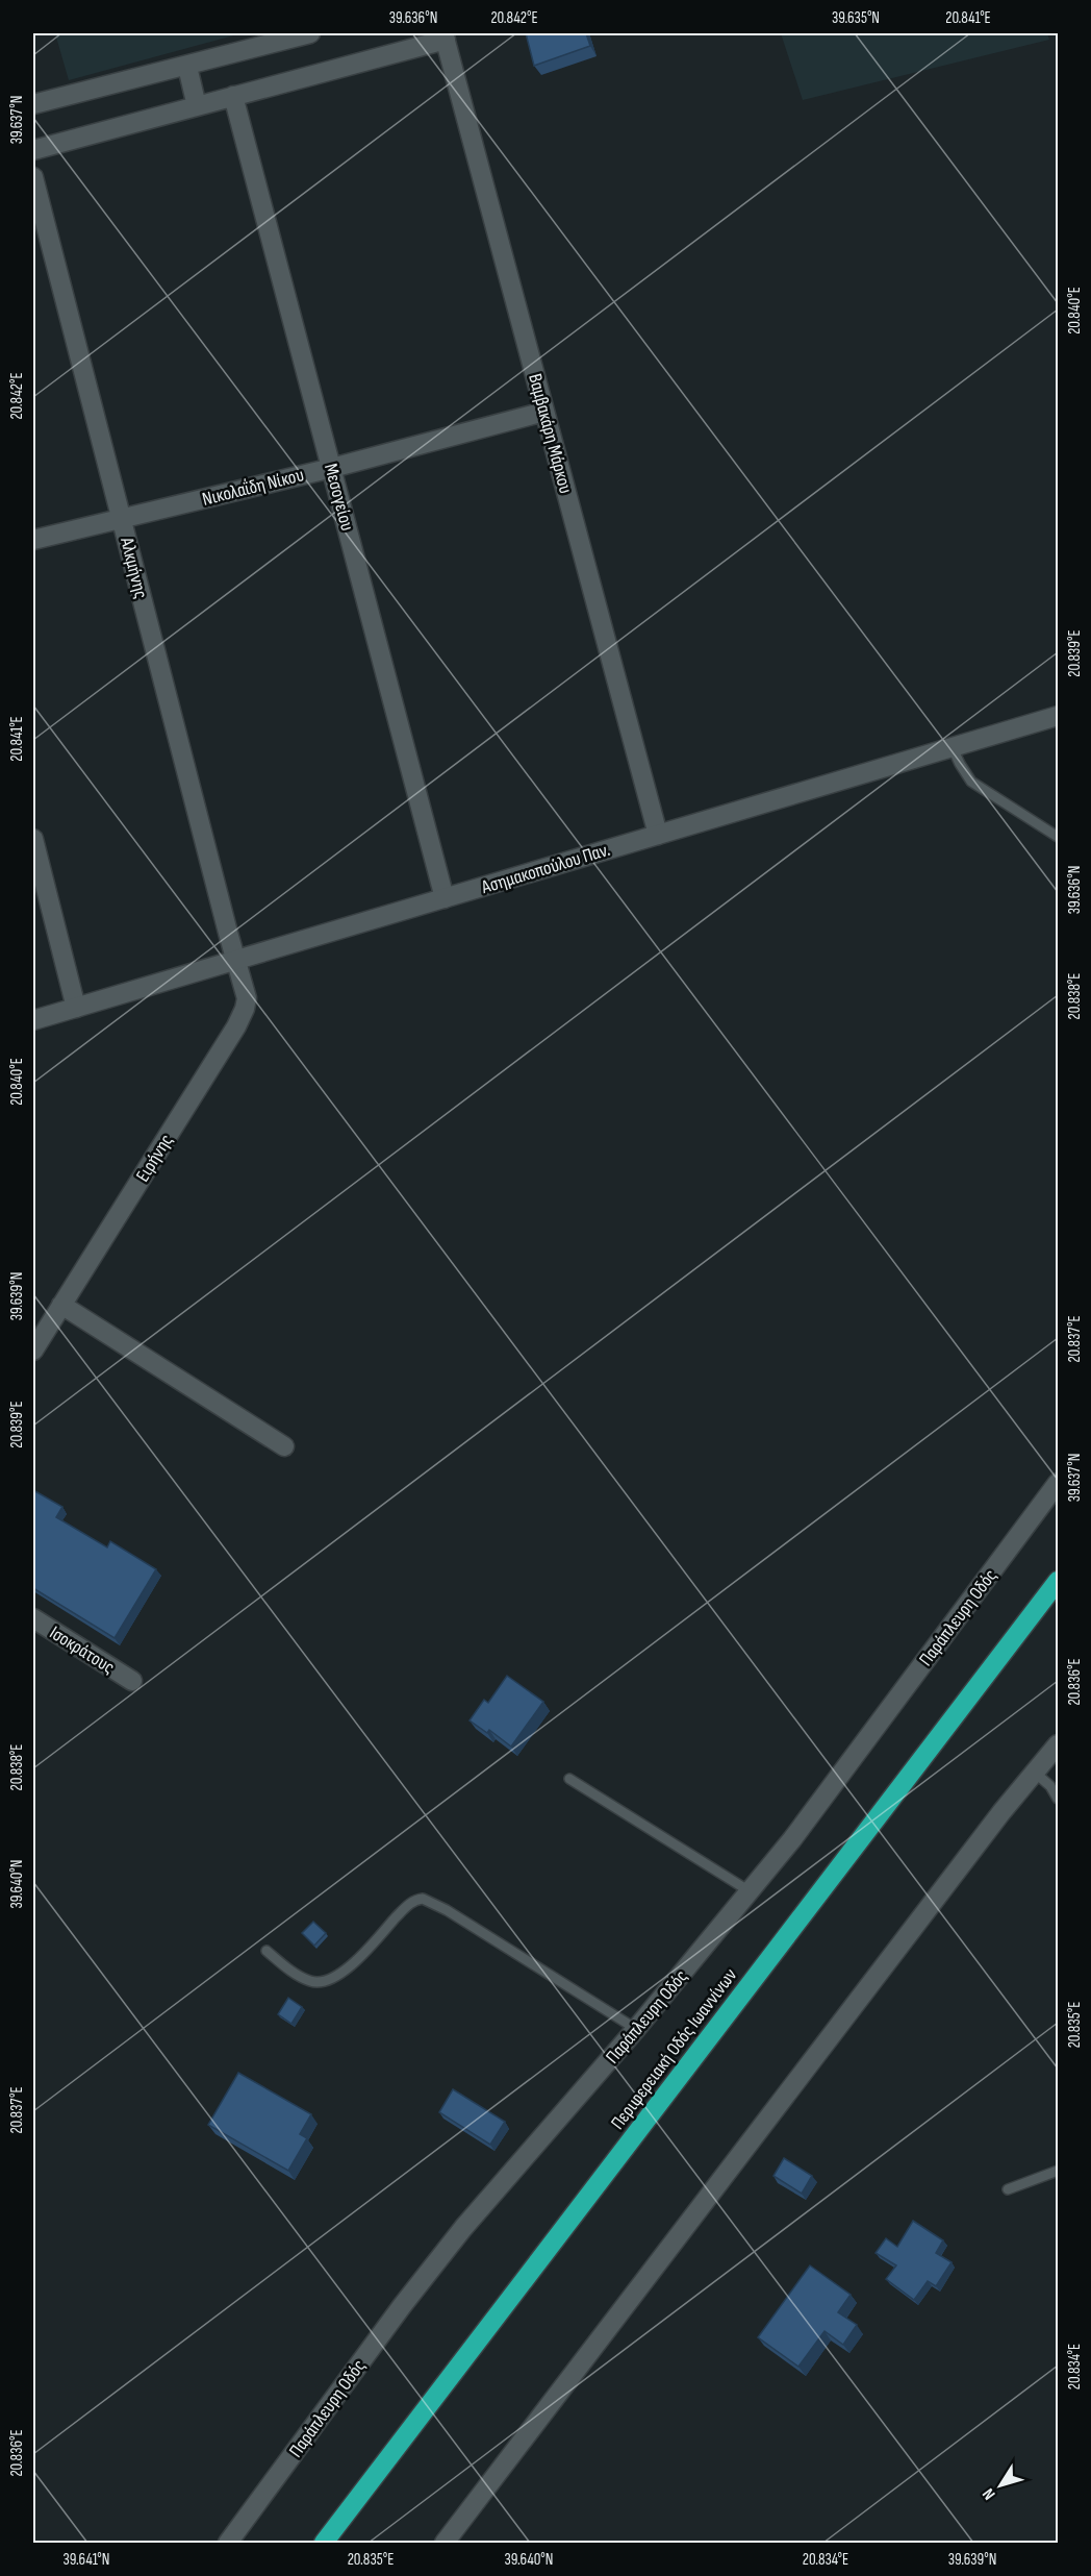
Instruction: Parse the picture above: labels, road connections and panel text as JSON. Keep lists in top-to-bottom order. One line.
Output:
{"streets":{"highway":["Περιφερειακή Οδός Ιωαννίνων"],"street":["Βαμβακάρη Μάρκου","Νικολαΐδη Νίκου","Μεσογείου","Αλκμήνης","Ασημακοπούλου Παν.","Ειρήνης","Παράπλευρη Οδός","Ισοκράτους"]},"crossings":[["Βαμβακάρη Μάρκου","Νικολαΐδη Νίκου"],["Βαμβακάρη Μάρκου","Ασημακοπούλου Παν."],["Νικολαΐδη Νίκου","Μεσογείου"],["Νικολαΐδη Νίκου","Αλκμήνης"],["Μεσογείου","Ασημακοπούλου Παν."],["Αλκμήνης","Ασημακοπούλου Παν."],["Αλκμήνης","Ειρήνης"],["Ασημακοπούλου Παν.","Ειρήνης"]],"north":"bottom left","coordinates":["39.636°N","20.842°E","39.635°N","20.841°E","39.637°N","20.840°E","20.839°E","20.838°E","39.639°N","20.837°E","20.836°E","39.640°N","20.835°E","20.834°E","39.641°N"]}
